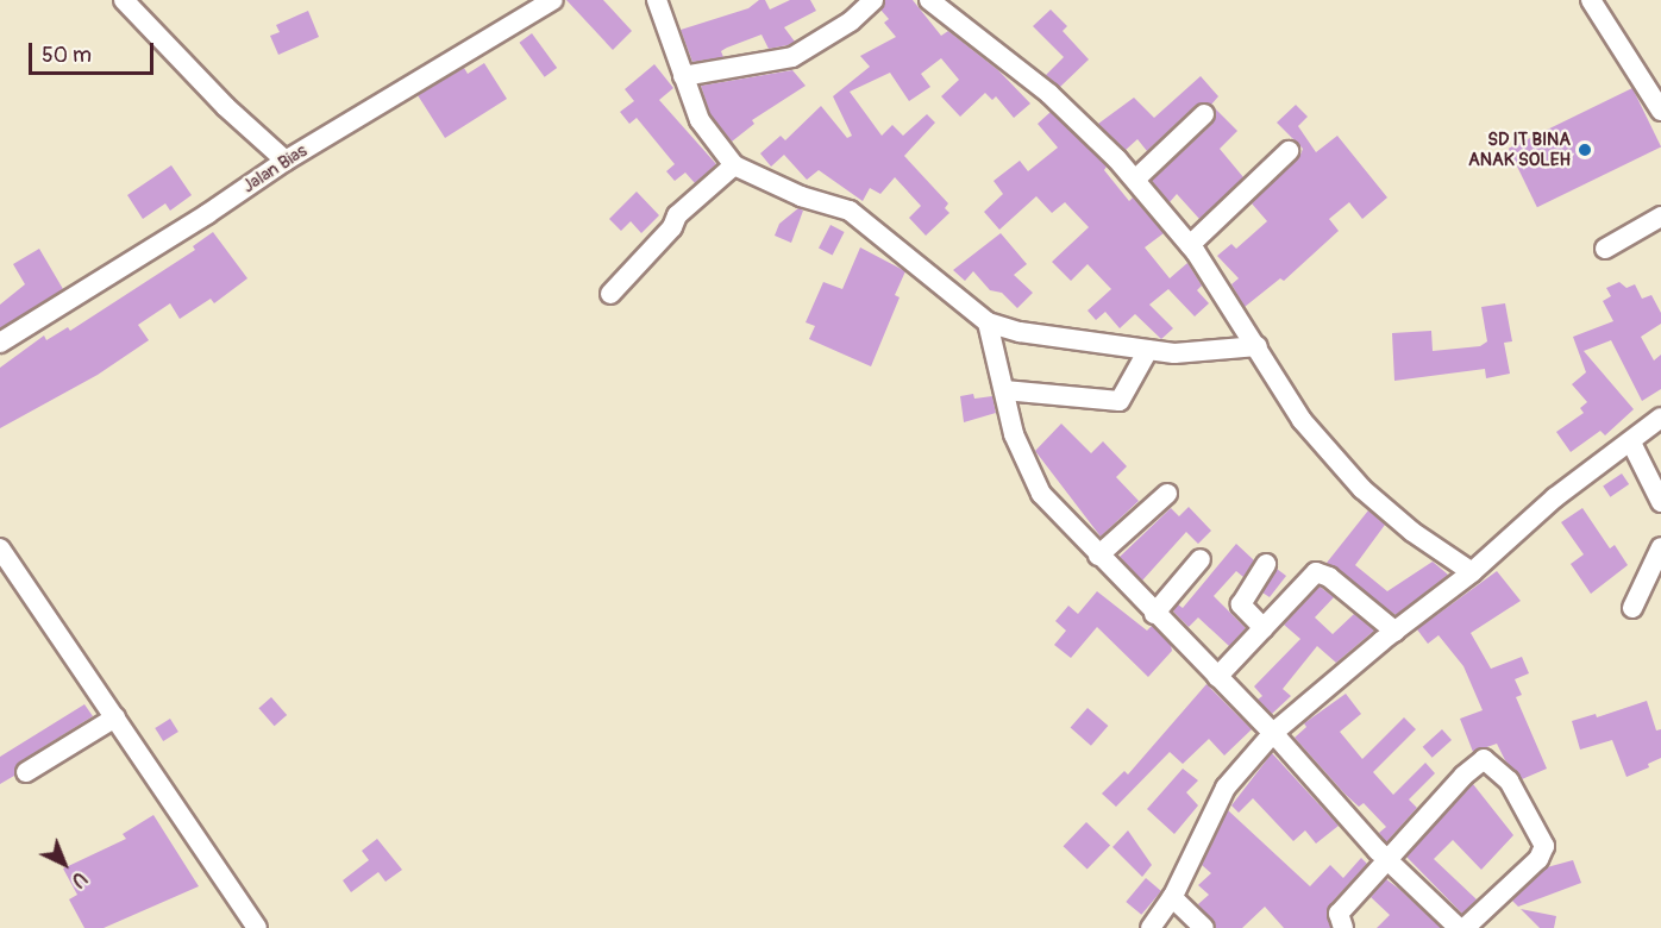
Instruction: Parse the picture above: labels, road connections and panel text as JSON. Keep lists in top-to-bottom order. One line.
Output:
{"streets":{"street":["Jalan Bias"]},"places":["SD IT BINA ANAK SOLEH"],"scale_bar":"50 m","north":"bottom right"}
